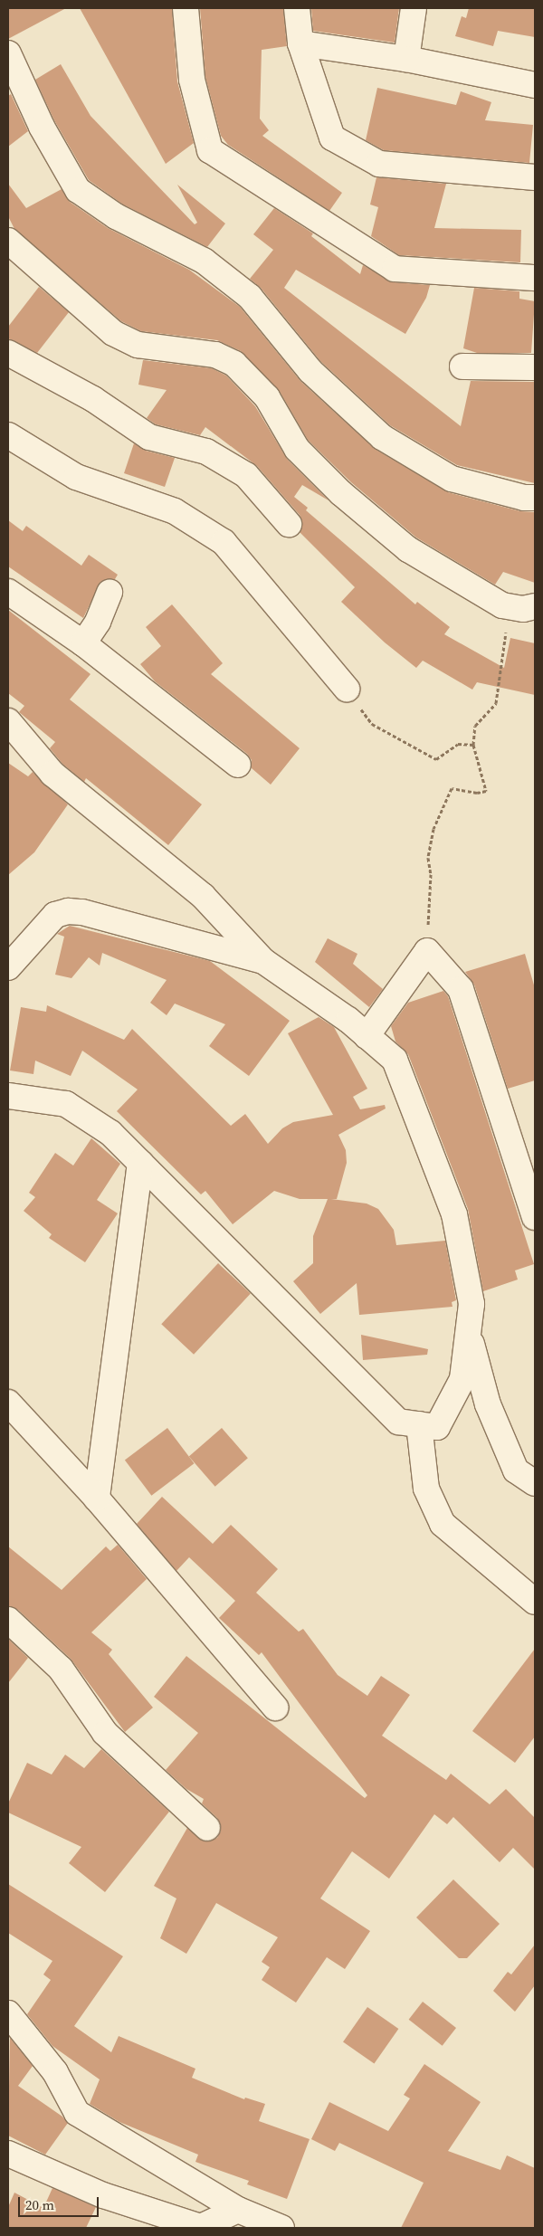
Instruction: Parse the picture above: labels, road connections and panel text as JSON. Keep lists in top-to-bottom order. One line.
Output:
{"scale_bar":"20 m"}
